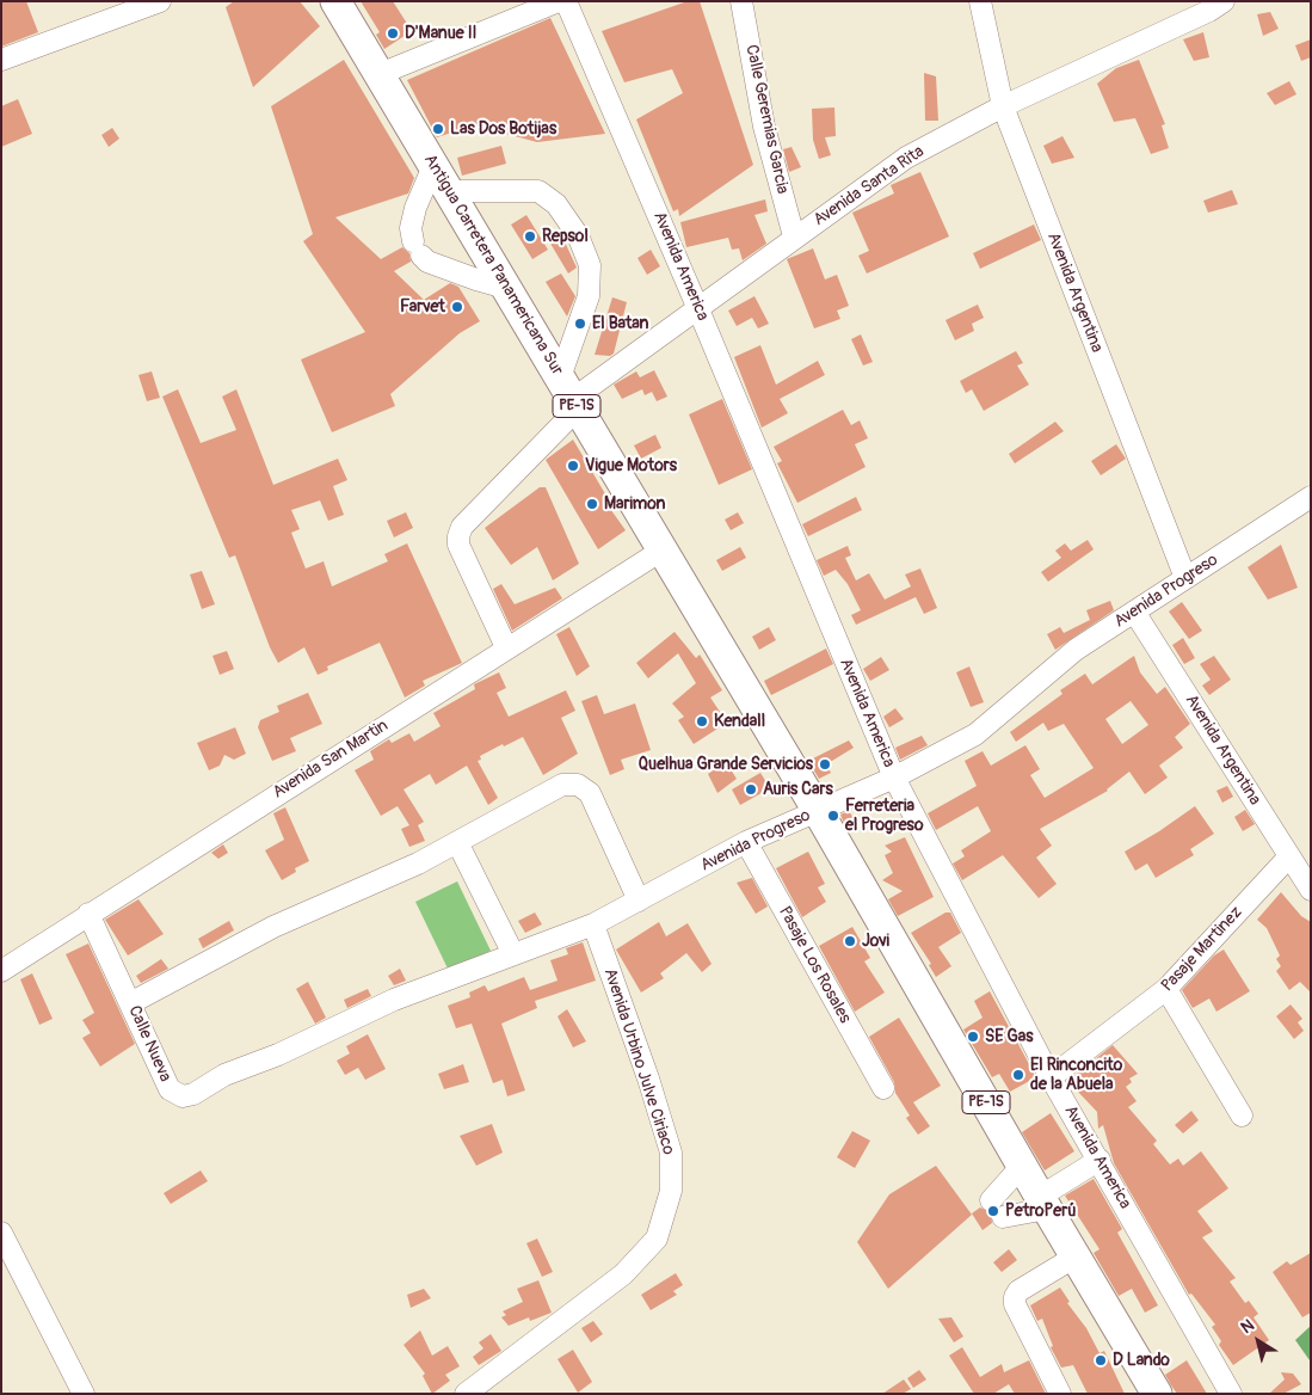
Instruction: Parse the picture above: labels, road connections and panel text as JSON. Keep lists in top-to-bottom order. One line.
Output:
{"streets":{"highway":["Antigua Carretera Panamericana Sur","PE-1S"],"street":["Calle Geremias Garcia","Avenida Santa Rita","Avenida America","Avenida Argentina","Avenida Progreso","Avenida San Martin","Pasaje Martinez","Pasaje Los Rosales","Calle Nueva","Avenida Urbino Julve Ciriaco"]},"crossings":[["Calle Geremias Garcia","Avenida Santa Rita"],["Avenida Santa Rita","Antigua Carretera Panamericana Sur"],["Avenida Santa Rita","Avenida America"],["Avenida Santa Rita","Avenida Argentina"],["Antigua Carretera Panamericana Sur","Avenida Progreso"],["Antigua Carretera Panamericana Sur","Avenida San Martin"],["Avenida America","Avenida Progreso"],["Avenida America","Pasaje Martinez"],["Avenida Argentina","Avenida Progreso"],["Avenida Argentina","Pasaje Martinez"],["Avenida Progreso","Pasaje Los Rosales"],["Avenida Progreso","Calle Nueva"],["Avenida Progreso","Avenida Urbino Julve Ciriaco"],["Avenida San Martin","Calle Nueva"]],"places":["D'Manue II","Las Dos Botijas","Repsol","Farvet","El Batan","Vigue Motors","Marimon","Kendall","Quelhua Grande Servicios","Auris Cars","Ferreteria el Progreso","Jovi","SE Gas","El Rinconcito de la Abuela","PetroPerú","D Lando"],"north":"top left"}
